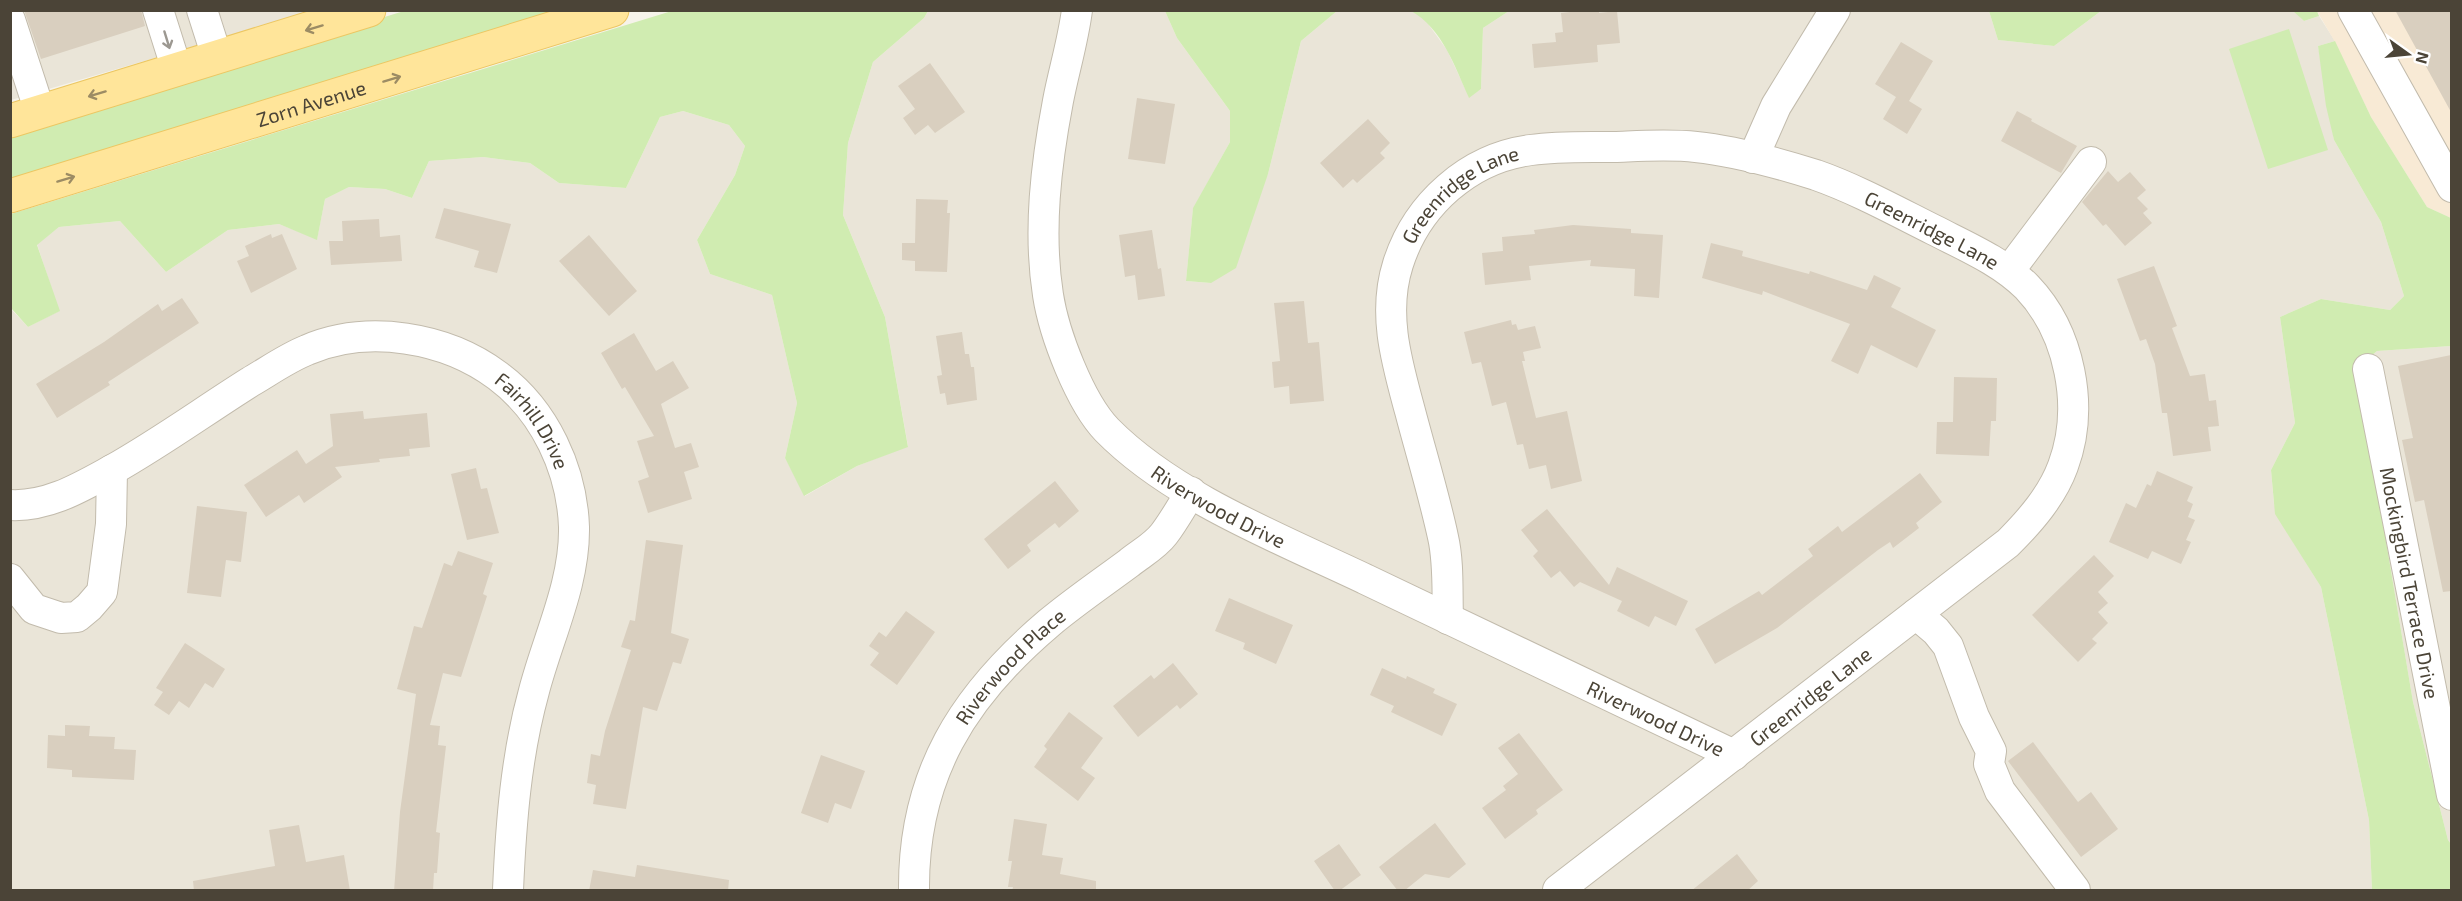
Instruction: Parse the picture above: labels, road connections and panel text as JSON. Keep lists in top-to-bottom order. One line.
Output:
{"streets":{"main road":["Zorn Avenue"],"street":["Greenridge Lane","Fairhill Drive","Riverwood Drive","Mockingbird Terrace Drive","Riverwood Place"]},"crossings":[["Greenridge Lane","Riverwood Drive"],["Riverwood Drive","Riverwood Place"]],"north":"right"}
